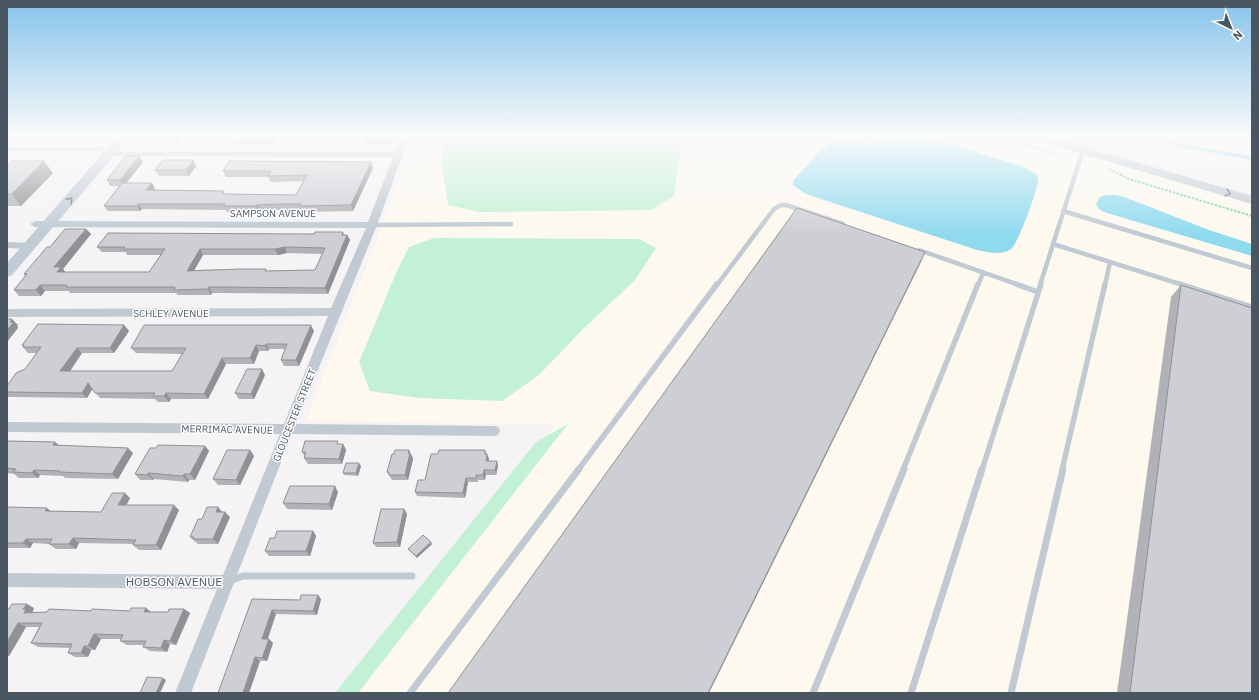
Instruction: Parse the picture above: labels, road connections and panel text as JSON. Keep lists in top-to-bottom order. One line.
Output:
{"streets":{"street":["SAMPSON AVENUE","SCHLEY AVENUE","GLOUCESTER STREET","MERRIMAC AVENUE","HOBSON AVENUE"]},"crossings":[["SAMPSON AVENUE","GLOUCESTER STREET"],["SCHLEY AVENUE","GLOUCESTER STREET"],["GLOUCESTER STREET","MERRIMAC AVENUE"],["GLOUCESTER STREET","HOBSON AVENUE"]],"north":"bottom right"}
